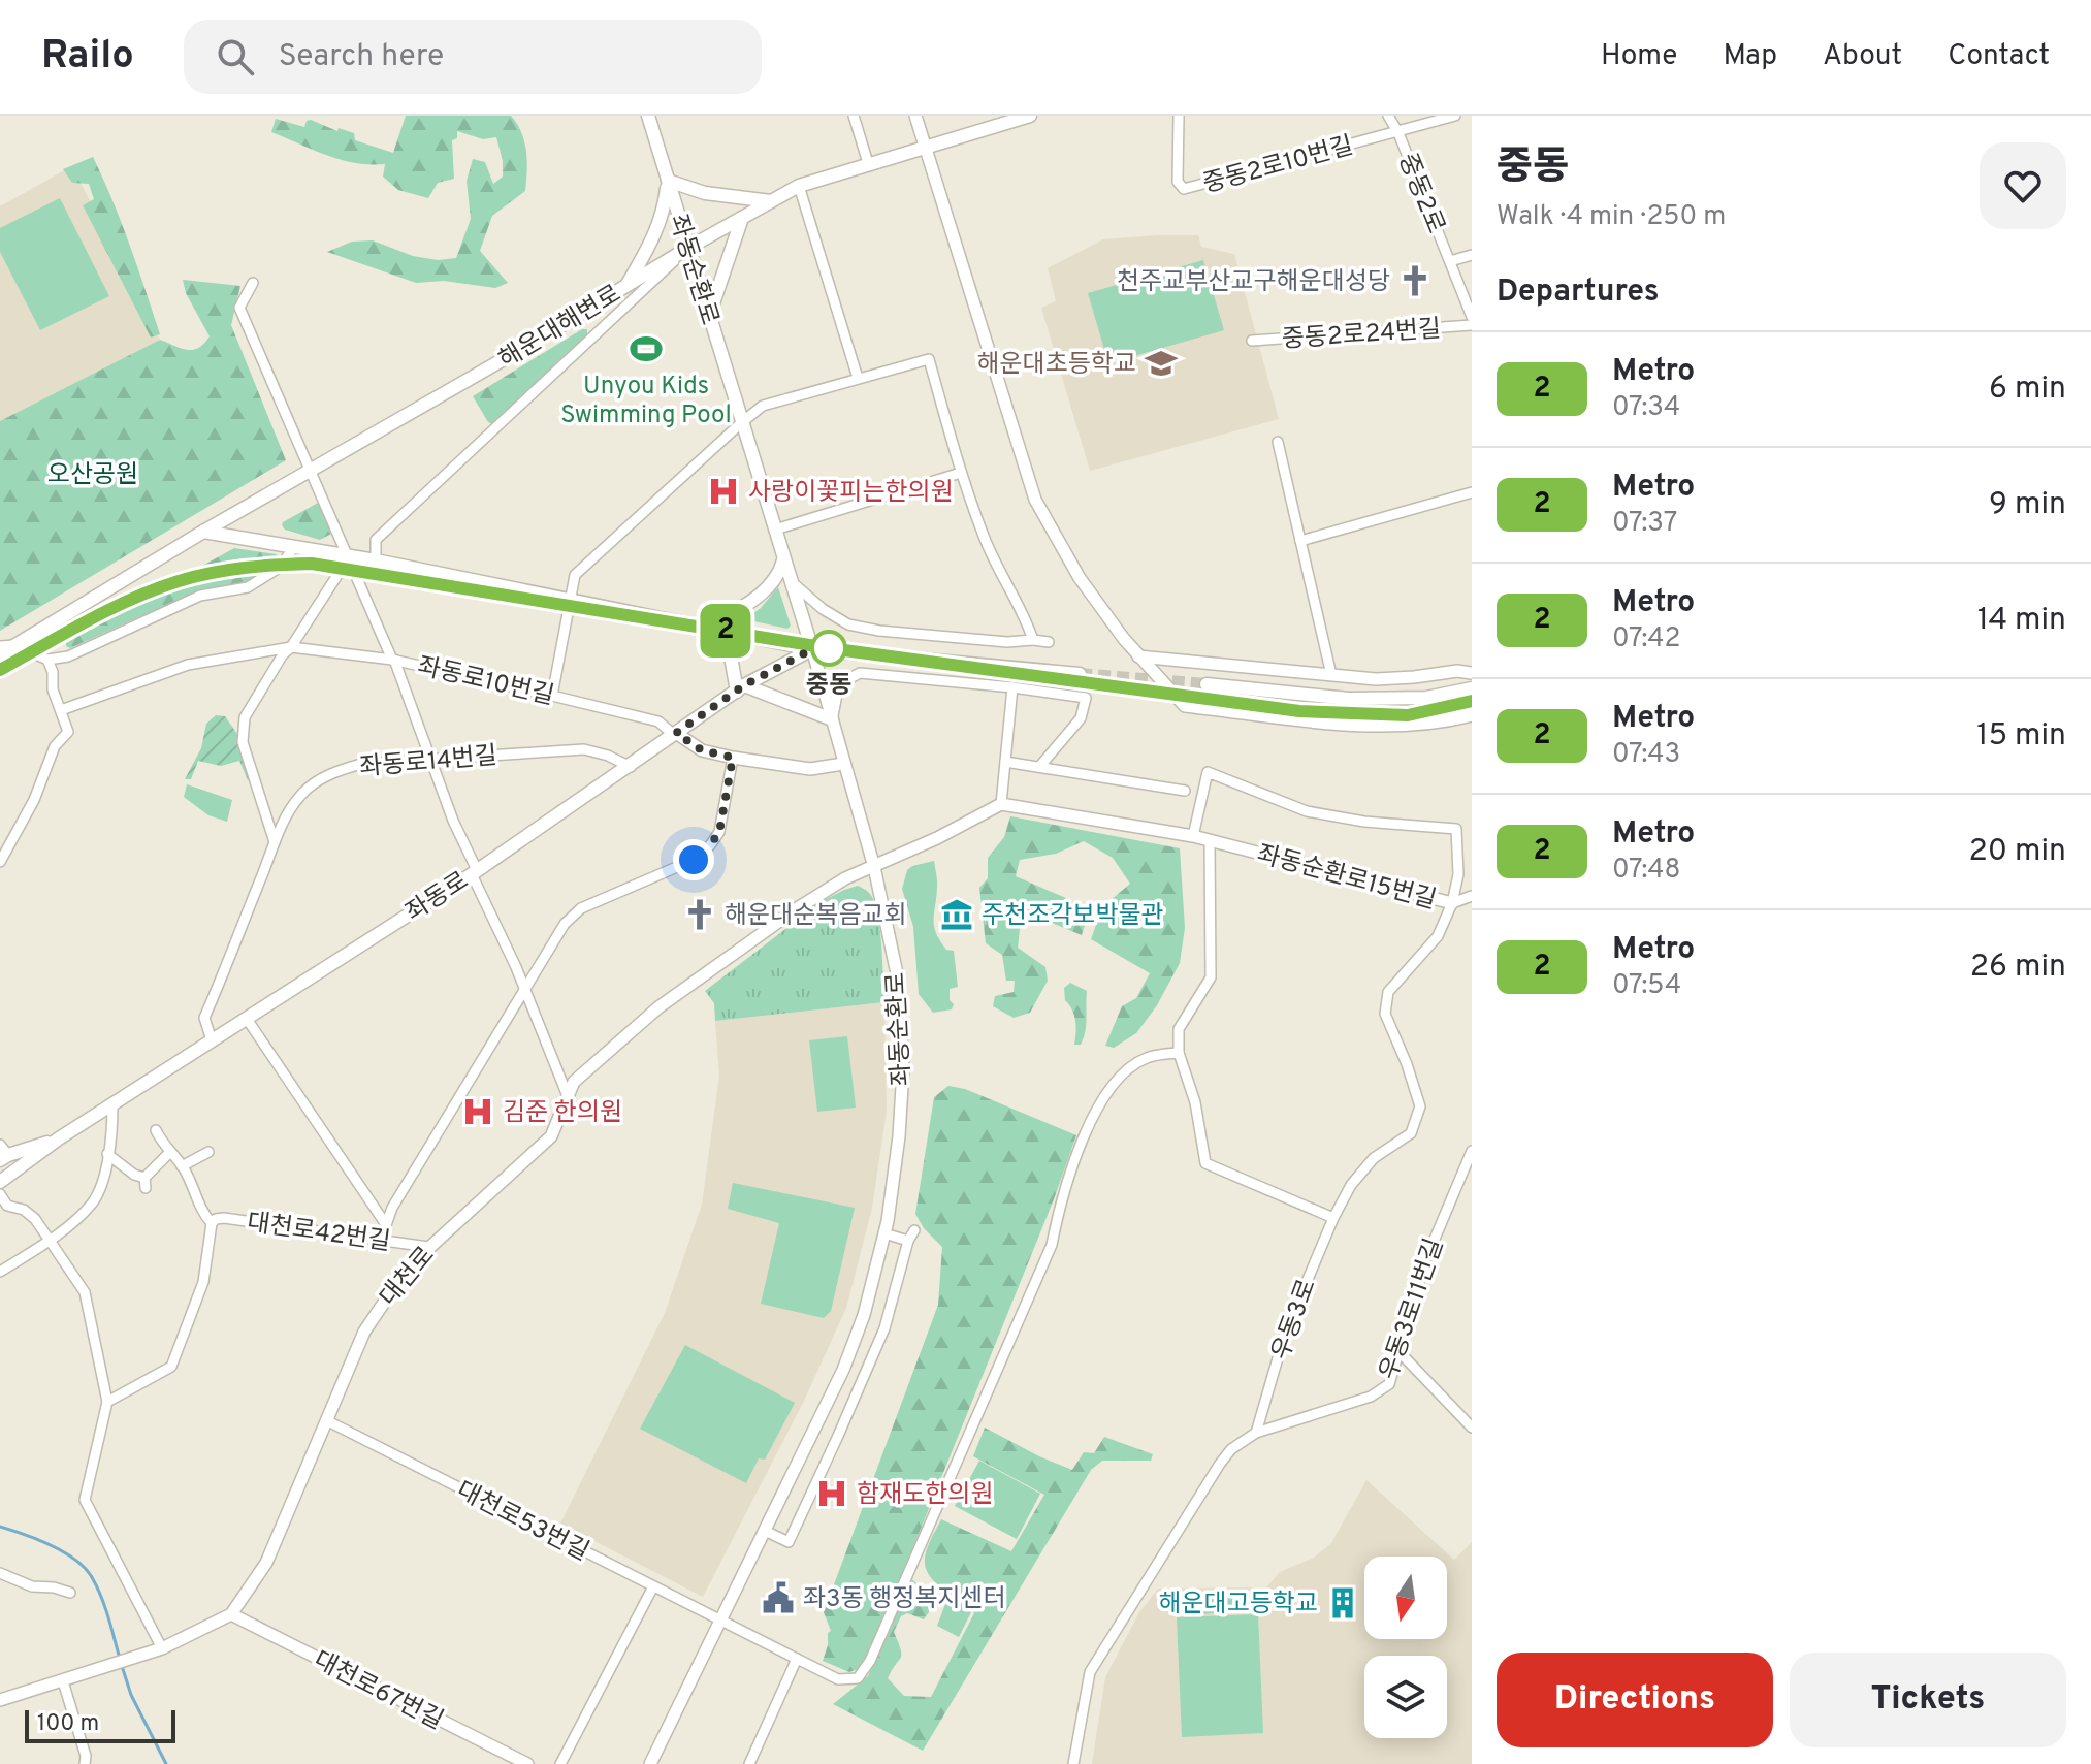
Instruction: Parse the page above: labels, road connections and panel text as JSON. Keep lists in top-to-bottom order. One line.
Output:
{"streets":{"main road":["좌동순환로","해운대해변로","좌동로"],"street":["중동2로10번길","중동2로","중동2로24번길","좌동로10번길","좌동로14번길","좌동순환로15번길","대천로42번길","대천로","우동3로11번길","우동3로","대천로53번길","대천로67번길"]},"crossings":[["중동2로10번길","중동2로"],["좌동순환로","해운대해변로"],["좌동순환로","좌동로"],["좌동순환로","대천로"],["좌동순환로","대천로53번길"],["좌동로10번길","좌동로"],["좌동로14번길","좌동로"],["좌동순환로15번길","우동3로"],["대천로42번길","대천로"],["대천로","대천로53번길"],["대천로","대천로67번길"],["우동3로11번길","우동3로"]],"parks":["오산공원"],"places":{"church":["천주교부산교구해운대성당","해운대순복음교회"],"sports":["Unyou Kids Swimming Pool"],"school or university":["해운대초등학교"],"hospital":["사랑이꽃피는한의원","김준 한의원","함재도한의원"],"other":["중동"],"museum":["주천조각보박물관"],"public building":["좌3동 행정복지센터"],"building":["해운대고등학교"]},"lines":["metro line 2"],"scale_bar":"100 m","north":"bottom","page":{"header":"Railo","search":"Search here","nav":["Home","Map","About","Contact"],"on_map":"2","heading":[["중동","Walk · 4 min · 250 m"],"Departures"],"list":[{"mark":"2","name":"Metro","note":"07:34","value":"6 min"},{"mark":"2","name":"Metro","note":"07:37","value":"9 min"},{"mark":"2","name":"Metro","note":"07:42","value":"14 min"},{"mark":"2","name":"Metro","note":"07:43","value":"15 min"},{"mark":"2","name":"Metro","note":"07:48","value":"20 min"},{"mark":"2","name":"Metro","note":"07:54","value":"26 min"}],"buttons":["Directions","Tickets"],"scale":"100 m"}}
